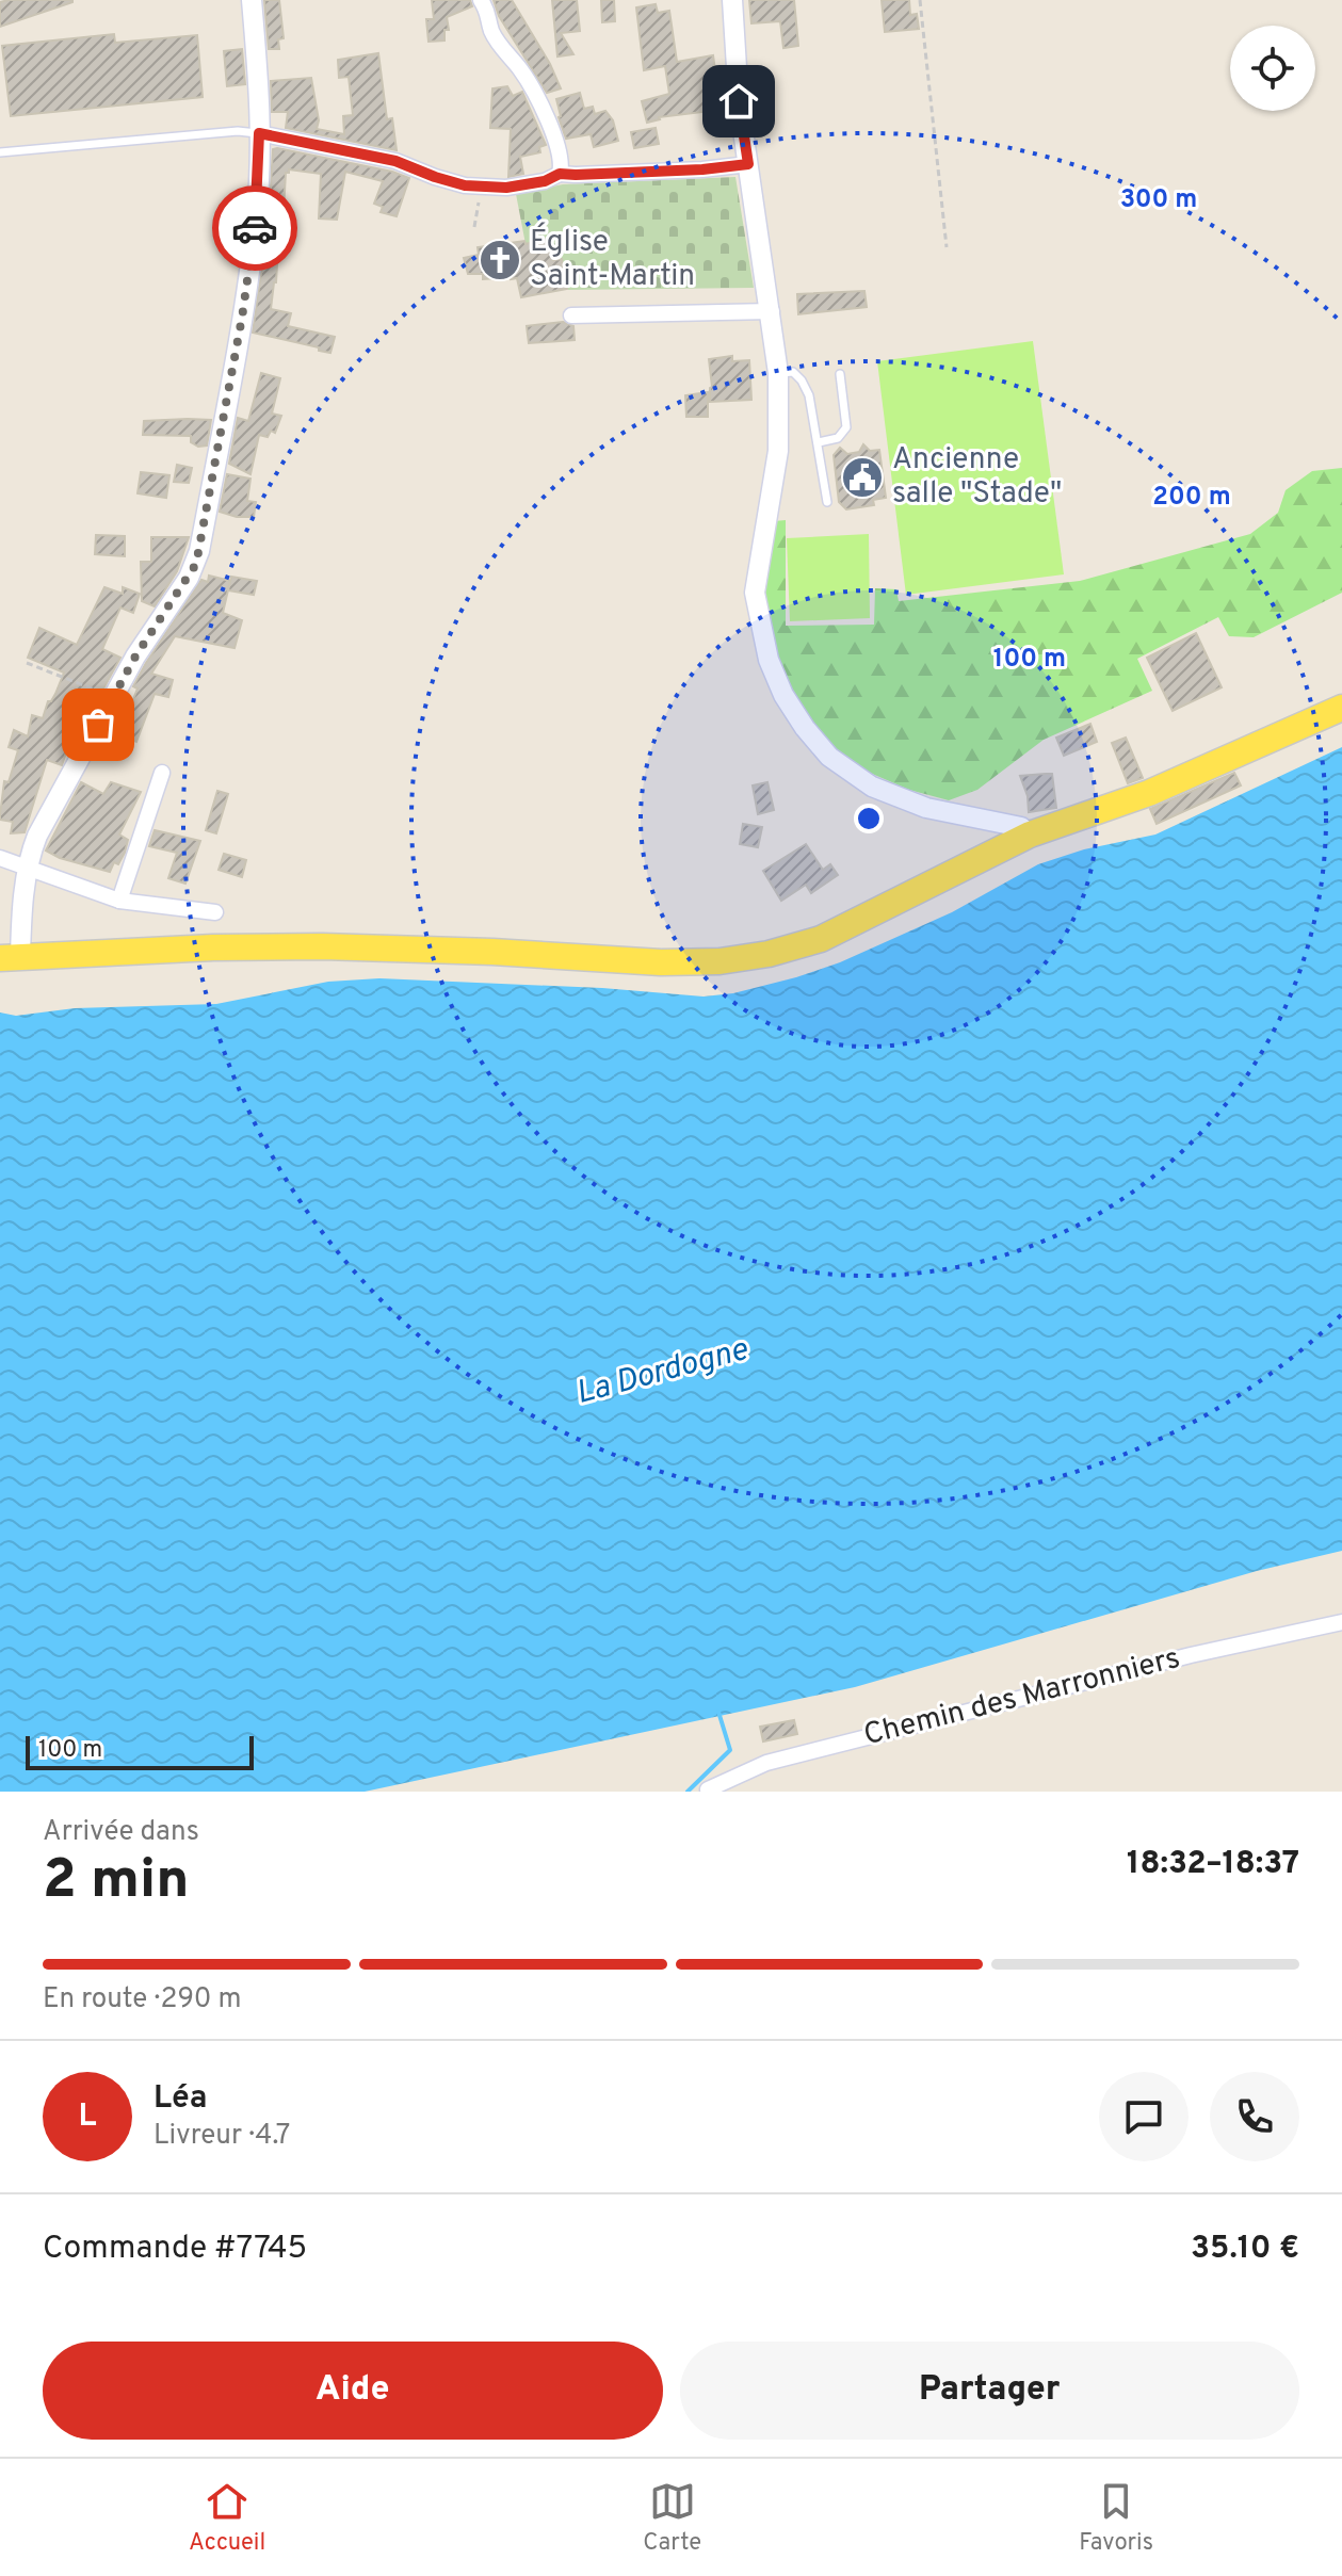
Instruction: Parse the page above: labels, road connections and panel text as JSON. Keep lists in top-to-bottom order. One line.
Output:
{"streets":{"street":["Chemin des Marronniers"]},"water":["La Dordogne"],"places":{"church":["Église Saint-Martin"],"public building":["Ancienne salle \"Stade\""]},"scale_bar":"100 m","page":{"scale":"100 m","heading":["2 min","Arrivée dans","18:32–18:37"],"panel":["Léa","Livreur · 4.7","Commande #7745","35.10 €"],"bar":"En route · 290 m","round":"L","buttons":["Aide","Partager"],"tabs":["Accueil","Carte","Favoris"]},"rings":["300 m","200 m","100 m"]}
